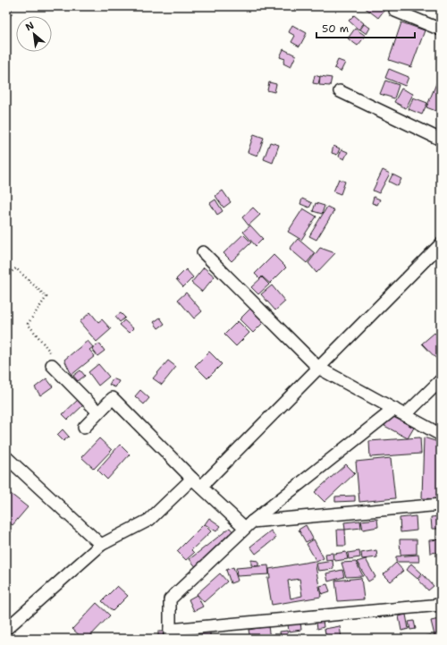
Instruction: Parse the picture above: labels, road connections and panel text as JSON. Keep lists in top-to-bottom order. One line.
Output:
{"scale_bar":"50 m","north":"top left"}
